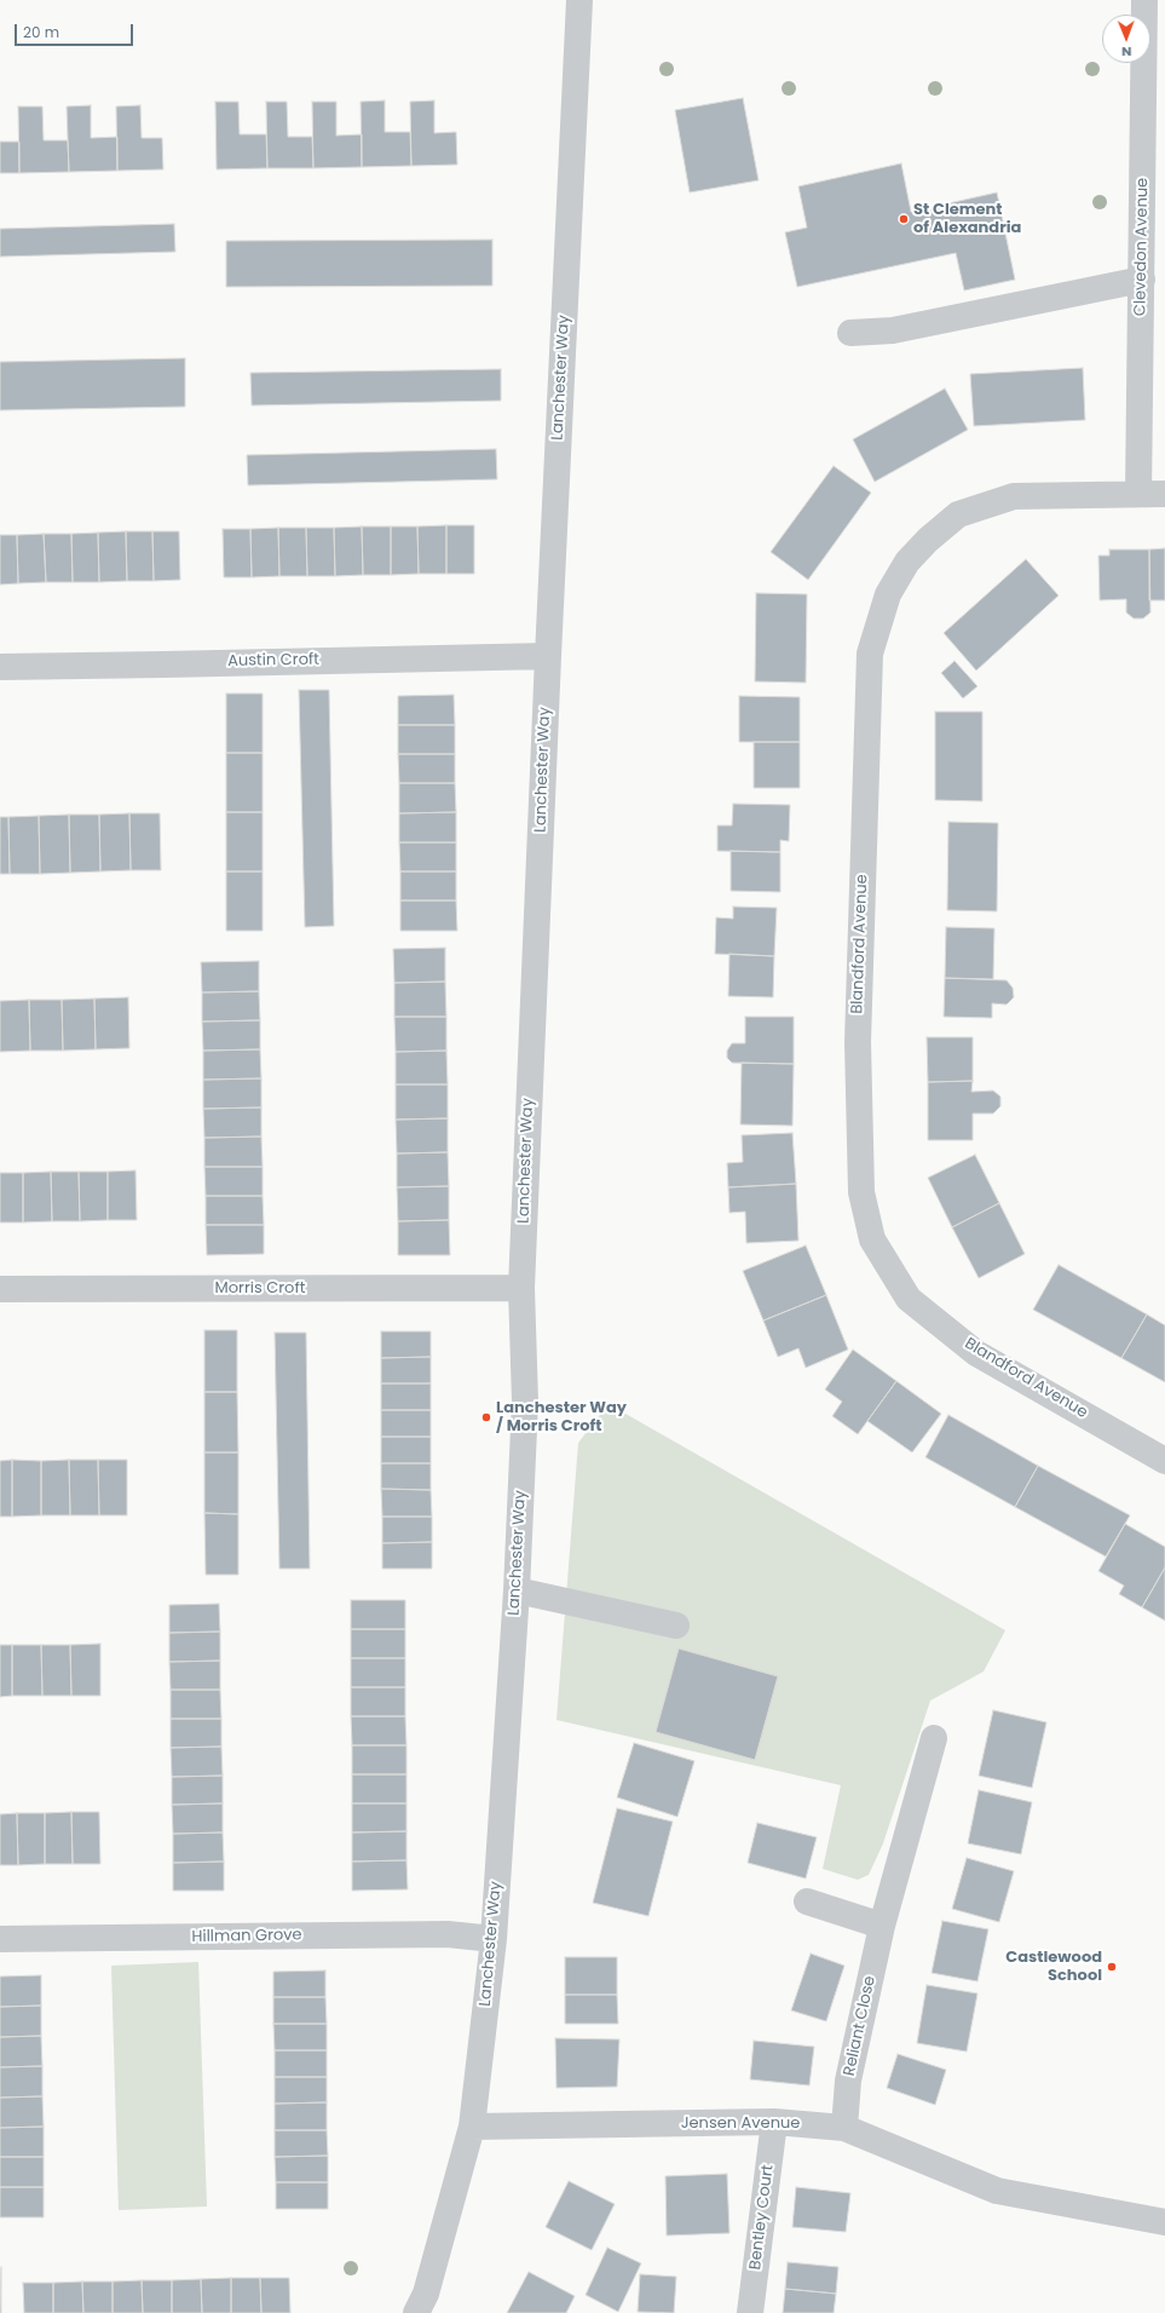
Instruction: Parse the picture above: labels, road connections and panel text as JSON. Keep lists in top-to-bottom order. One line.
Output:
{"streets":{"street":["Clevedon Avenue","Lanchester Way","Austin Croft","Blandford Avenue","Morris Croft","Hillman Grove","Reliant Close","Jensen Avenue","Bentley Court"]},"crossings":[["Clevedon Avenue","Blandford Avenue"],["Lanchester Way","Austin Croft"],["Lanchester Way","Morris Croft"],["Lanchester Way","Hillman Grove"],["Lanchester Way","Jensen Avenue"],["Reliant Close","Jensen Avenue"],["Jensen Avenue","Bentley Court"]],"places":["St Clement of Alexandria","Lanchester Way / Morris Croft","Castlewood School"],"scale_bar":"20 m","north":"bottom"}
